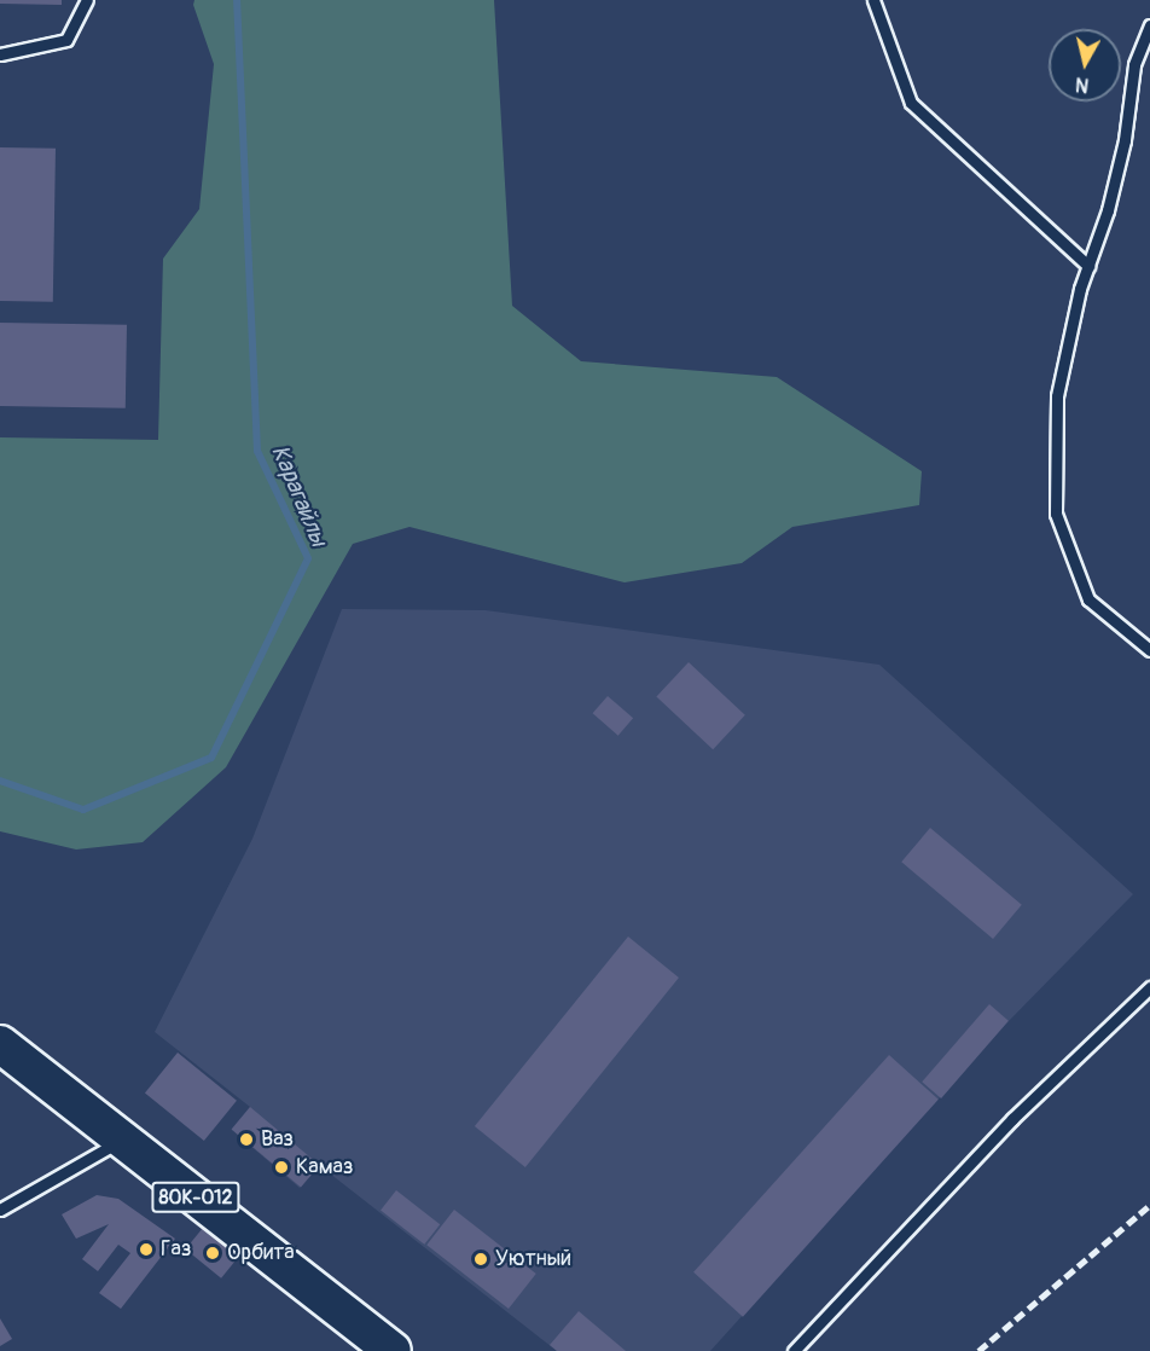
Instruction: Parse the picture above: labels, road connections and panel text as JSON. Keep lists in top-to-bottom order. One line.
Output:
{"streets":{"main road":["80К-012"]},"water":["Карагайлы"],"places":["Ваз","Камаз","Газ","Орбита","Уютный"],"north":"bottom"}
